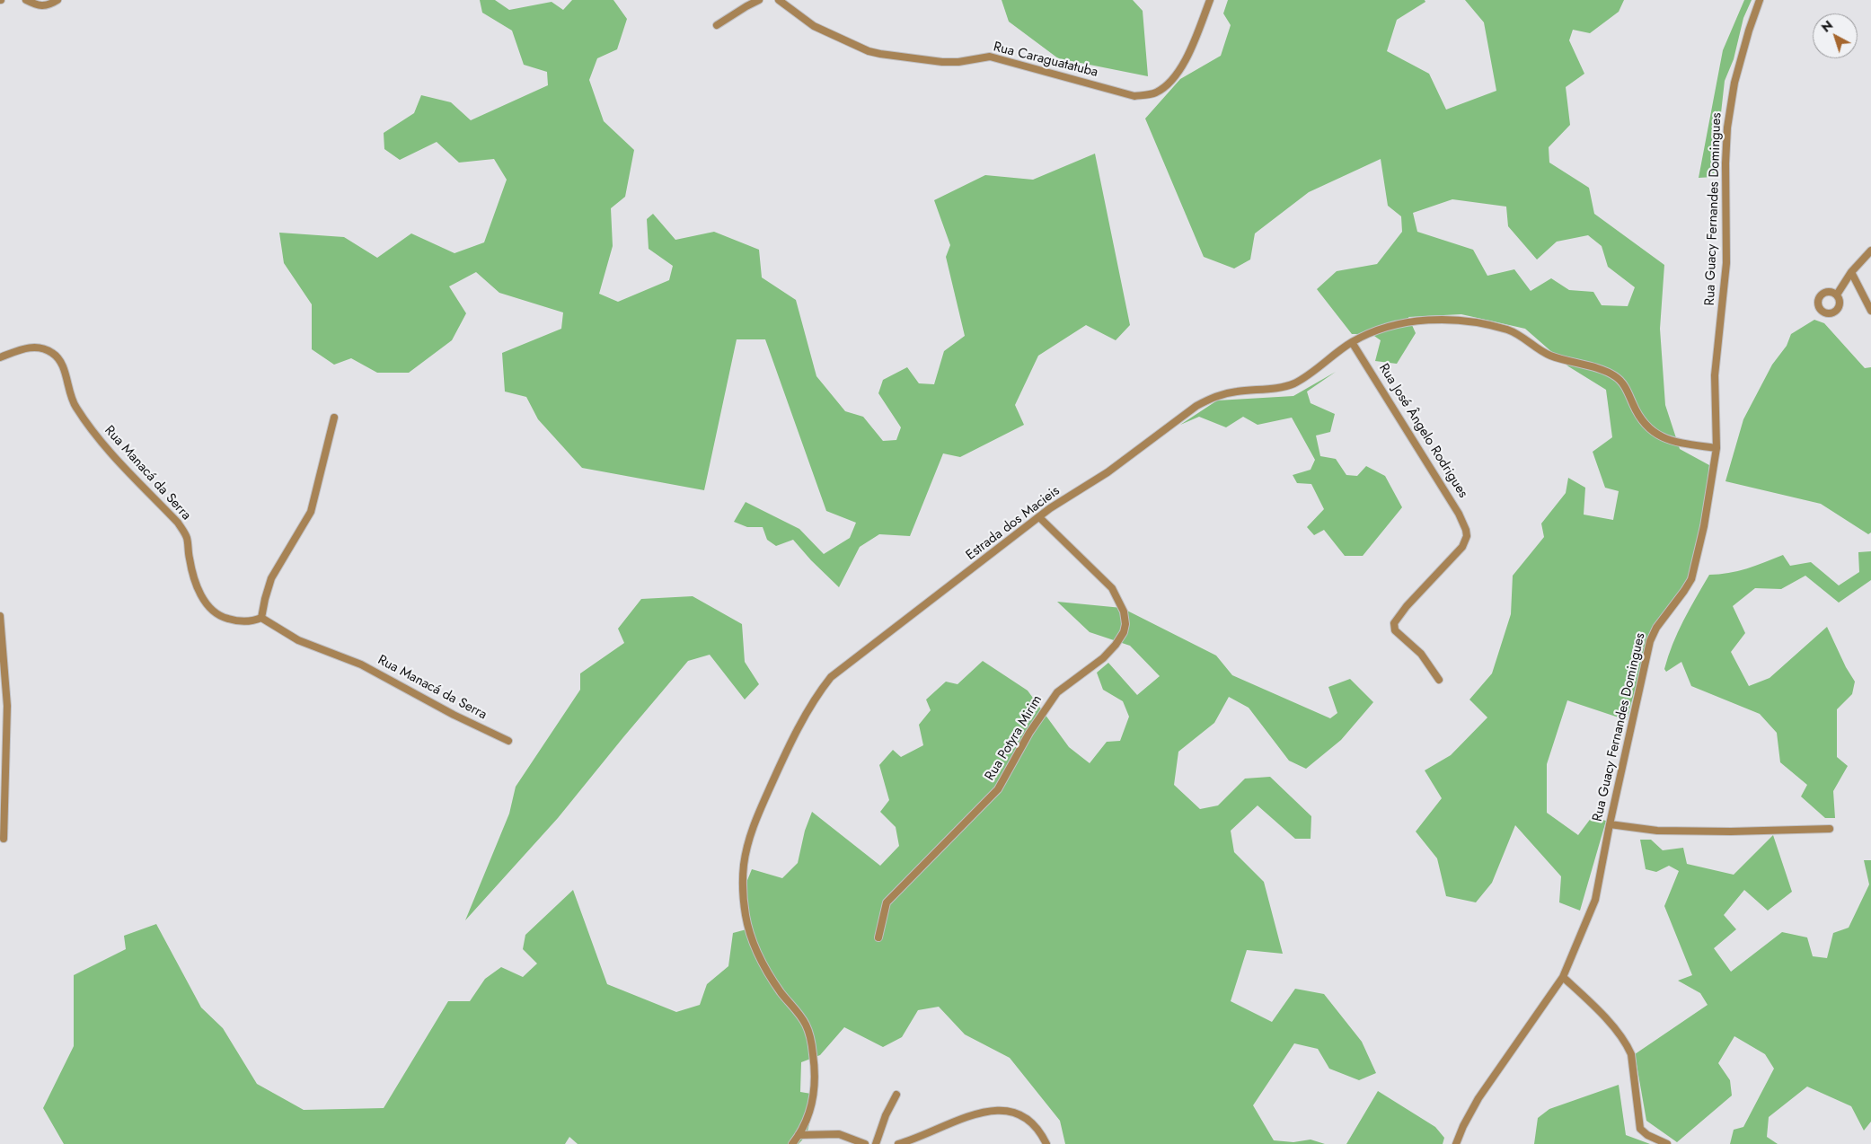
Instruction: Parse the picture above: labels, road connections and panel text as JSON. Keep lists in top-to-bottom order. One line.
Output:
{"streets":{"street":["Rua Caraguatatuba","Rua Guacy Fernandes Domingues","Rua José Ângelo Rodrigues","Rua Manacá da Serra","Estrada dos Macieis","Rua Potyra Mirim"]},"crossings":[["Rua Guacy Fernandes Domingues","Estrada dos Macieis"],["Rua José Ângelo Rodrigues","Estrada dos Macieis"],["Estrada dos Macieis","Rua Potyra Mirim"]],"north":"top left"}
